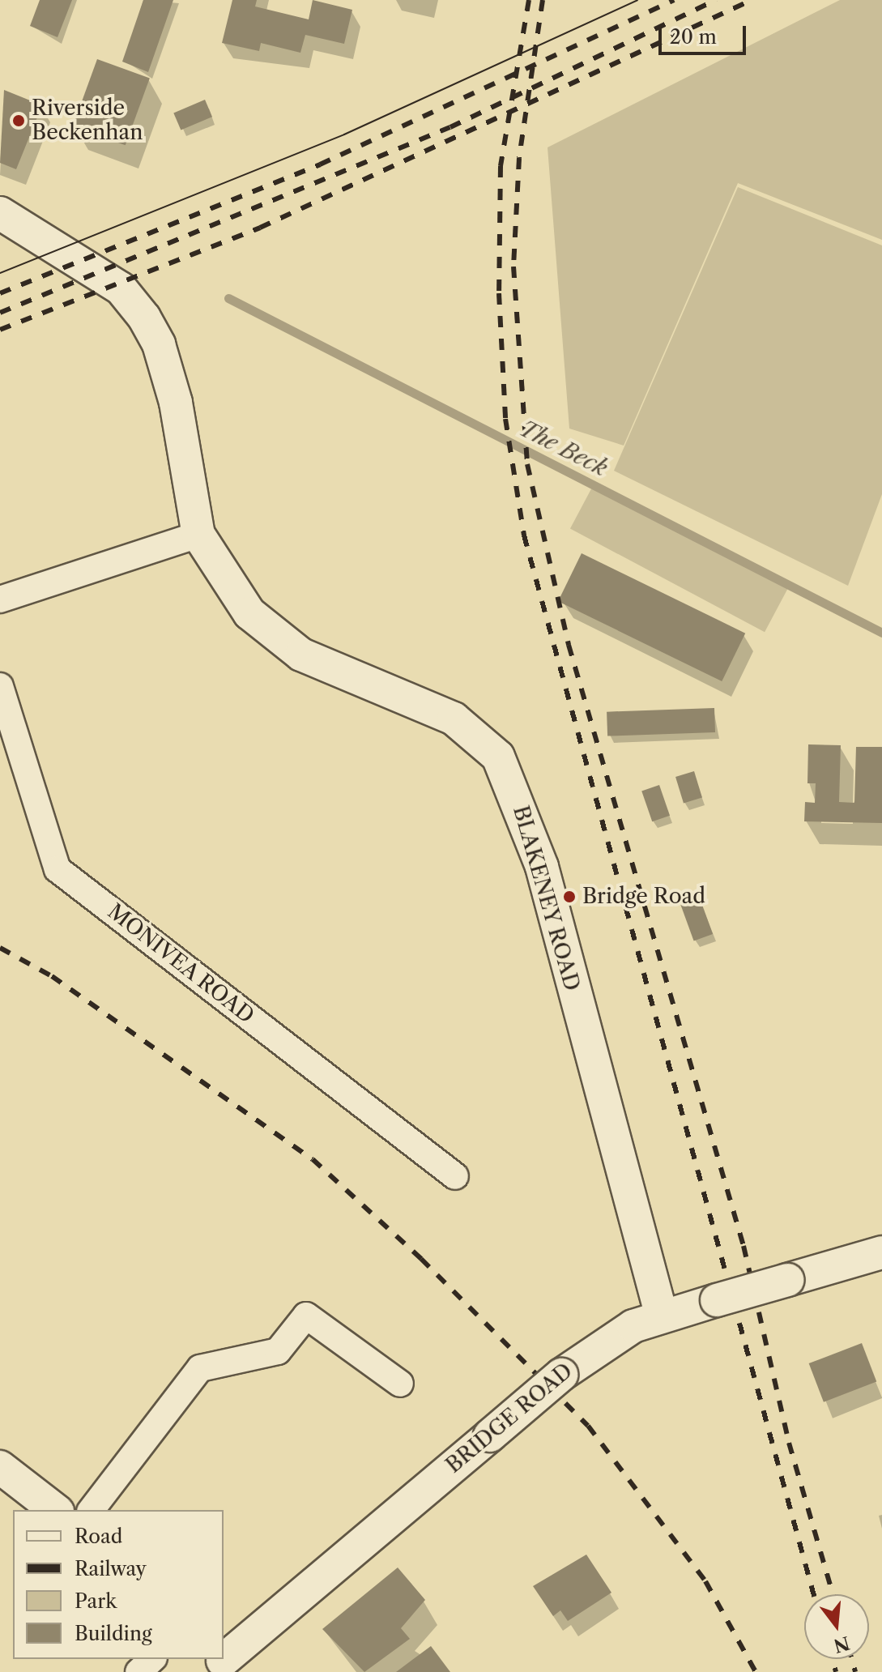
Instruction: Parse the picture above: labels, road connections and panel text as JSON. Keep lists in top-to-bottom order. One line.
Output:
{"streets":{"street":["BLAKENEY ROAD","MONIVEA ROAD","BRIDGE ROAD"]},"crossings":[["BLAKENEY ROAD","BRIDGE ROAD"]],"water":["The Beck"],"places":["Riverside Beckenhan","Bridge Road"],"legend":["Road","Railway","Park","Building"],"scale_bar":"20 m","north":"bottom"}
